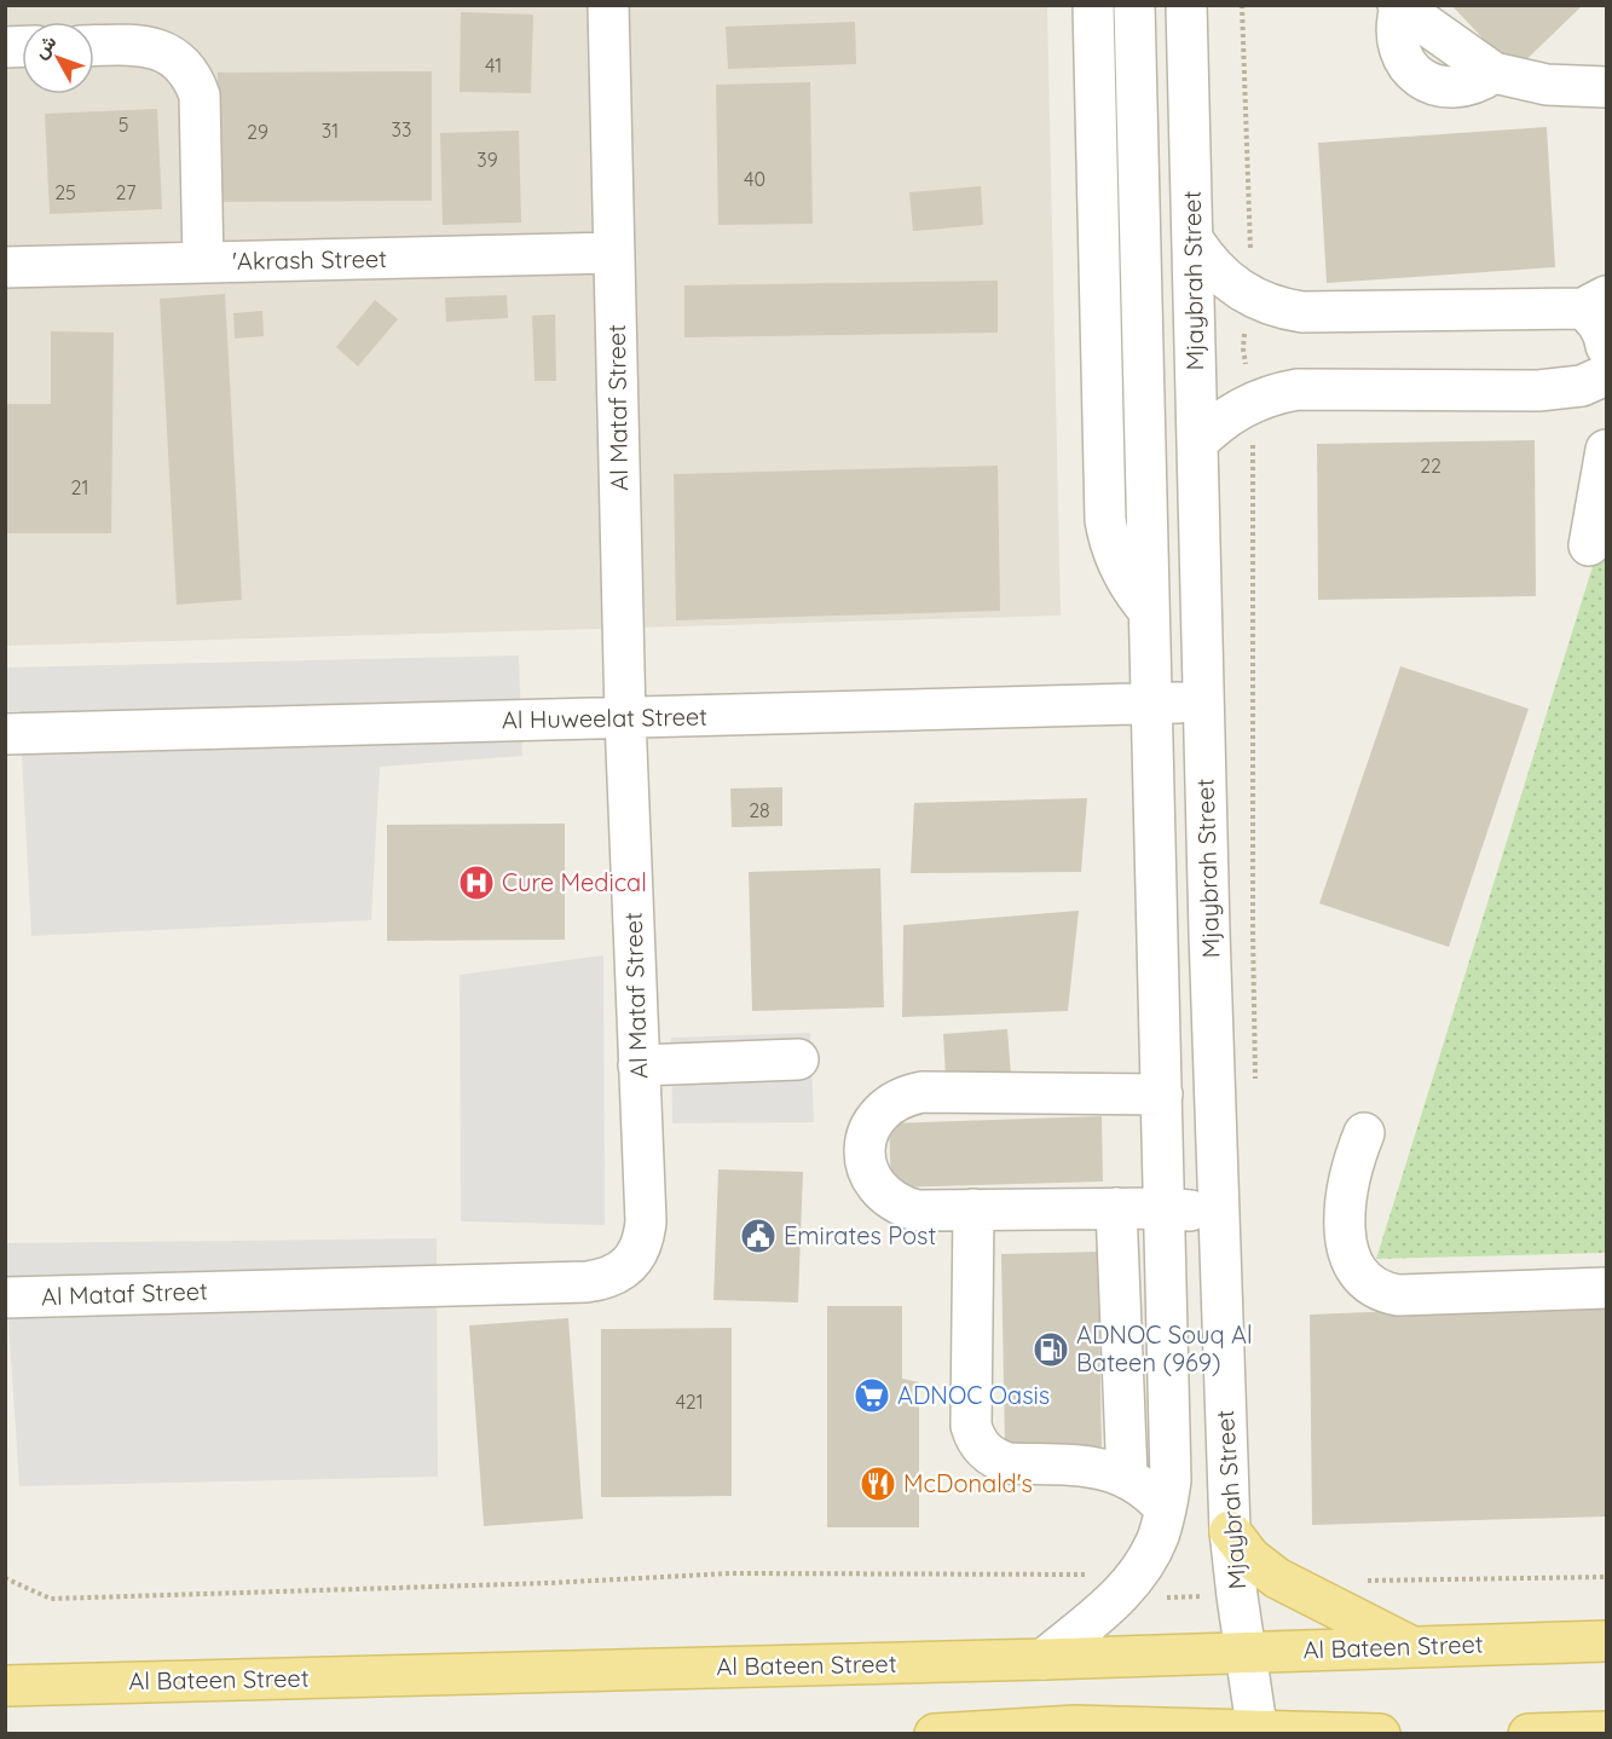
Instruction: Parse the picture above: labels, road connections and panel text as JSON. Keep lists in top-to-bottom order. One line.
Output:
{"streets":{"main road":["Al Bateen Street"],"street":["'Akrash Street","Mjaybrah Street","Al Mataf Street","Al Huweelat Street"]},"crossings":[["'Akrash Street","Al Mataf Street"],["Mjaybrah Street","Al Huweelat Street"],["Mjaybrah Street","Al Bateen Street"],["Al Mataf Street","Al Huweelat Street"]],"places":{"hospital":["Cure Medical"],"public building":["Emirates Post"],"fuel station":["ADNOC Souq Al Bateen (969)"],"supermarket":["ADNOC Oasis"],"restaurant":["McDonald's"]},"house_numbers":["41","5","33","31","29","39","40","25","27","22","21","28","421"],"north":"top left"}
